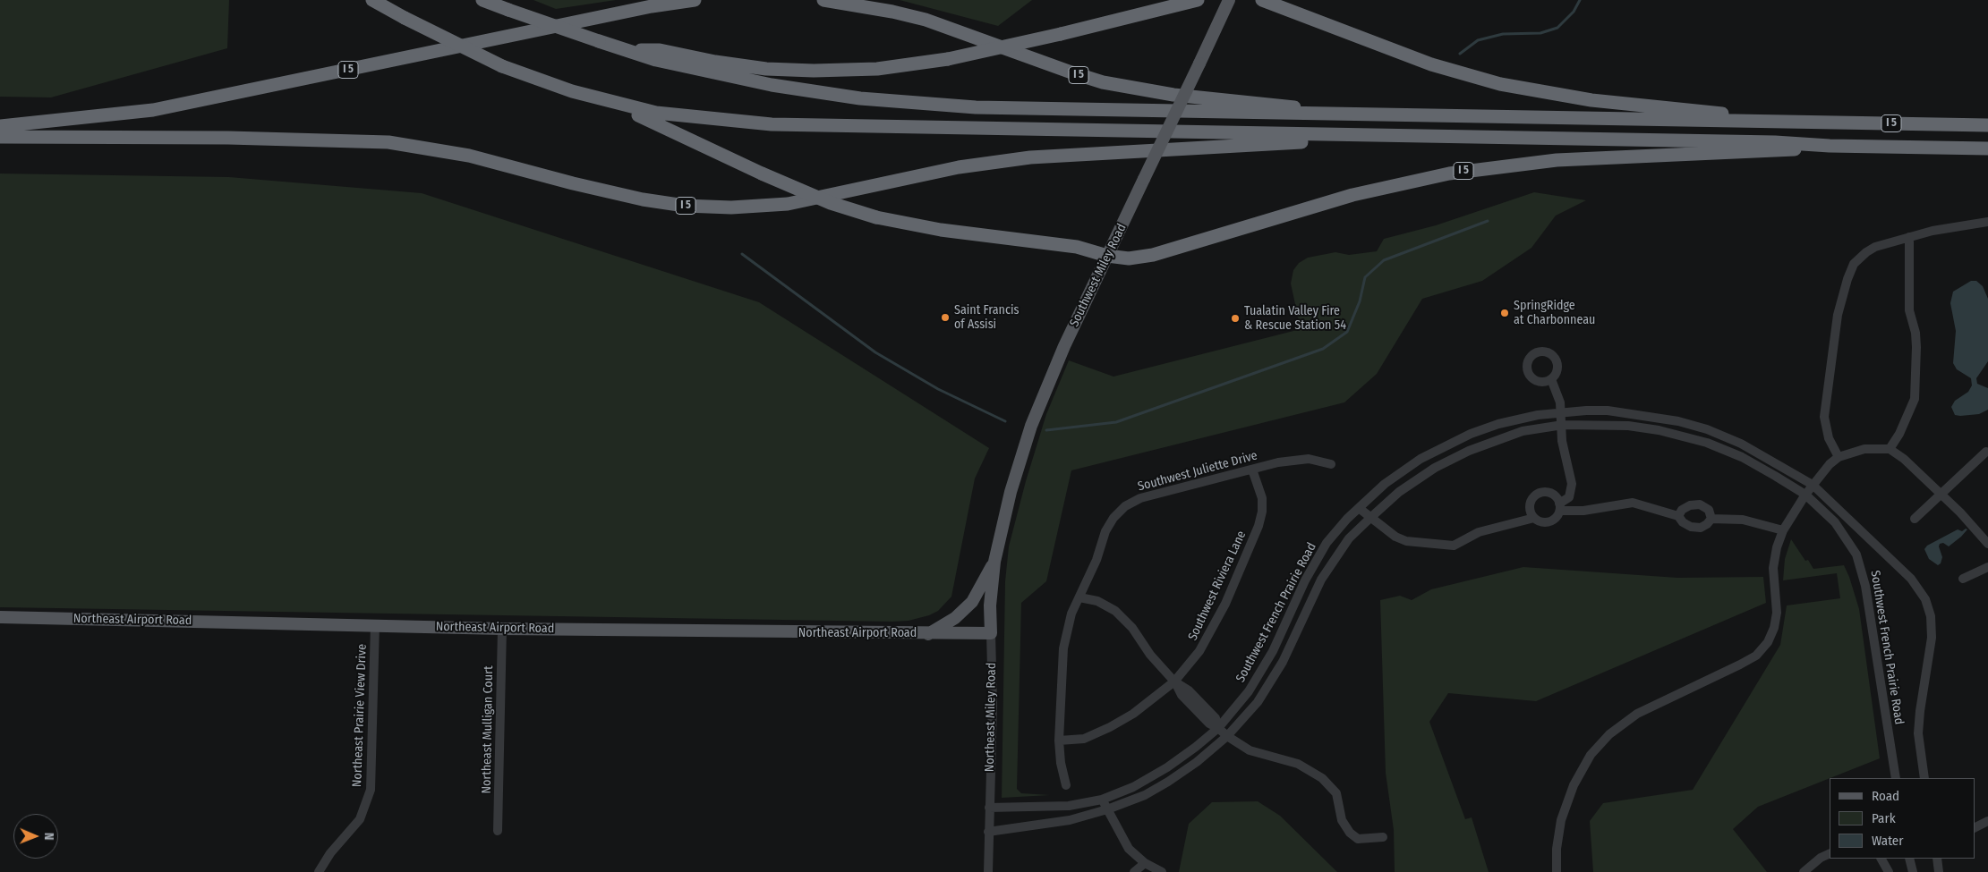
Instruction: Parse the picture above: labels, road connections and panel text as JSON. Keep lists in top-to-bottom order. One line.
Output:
{"streets":{"highway":["I 5"],"main road":["Southwest Miley Road","Northeast Airport Road","Northeast Miley Road"],"street":["Southwest Juliette Drive","Southwest Riviera Lane","Southwest French Prairie Road","Northeast Prairie View Drive","Northeast Mulligan Court"]},"crossings":[["I 5","Southwest Miley Road"],["Southwest Miley Road","Northeast Miley Road"],["Southwest Juliette Drive","Southwest Riviera Lane"],["Southwest French Prairie Road","Northeast Miley Road"],["Northeast Airport Road","Northeast Prairie View Drive"],["Northeast Airport Road","Northeast Miley Road"],["Northeast Airport Road","Northeast Mulligan Court"]],"places":["SpringRidge at Charbonneau","Saint Francis of Assisi","Tualatin Valley Fire & Rescue Station 54"],"legend":["Road","Park","Water"],"north":"right"}
